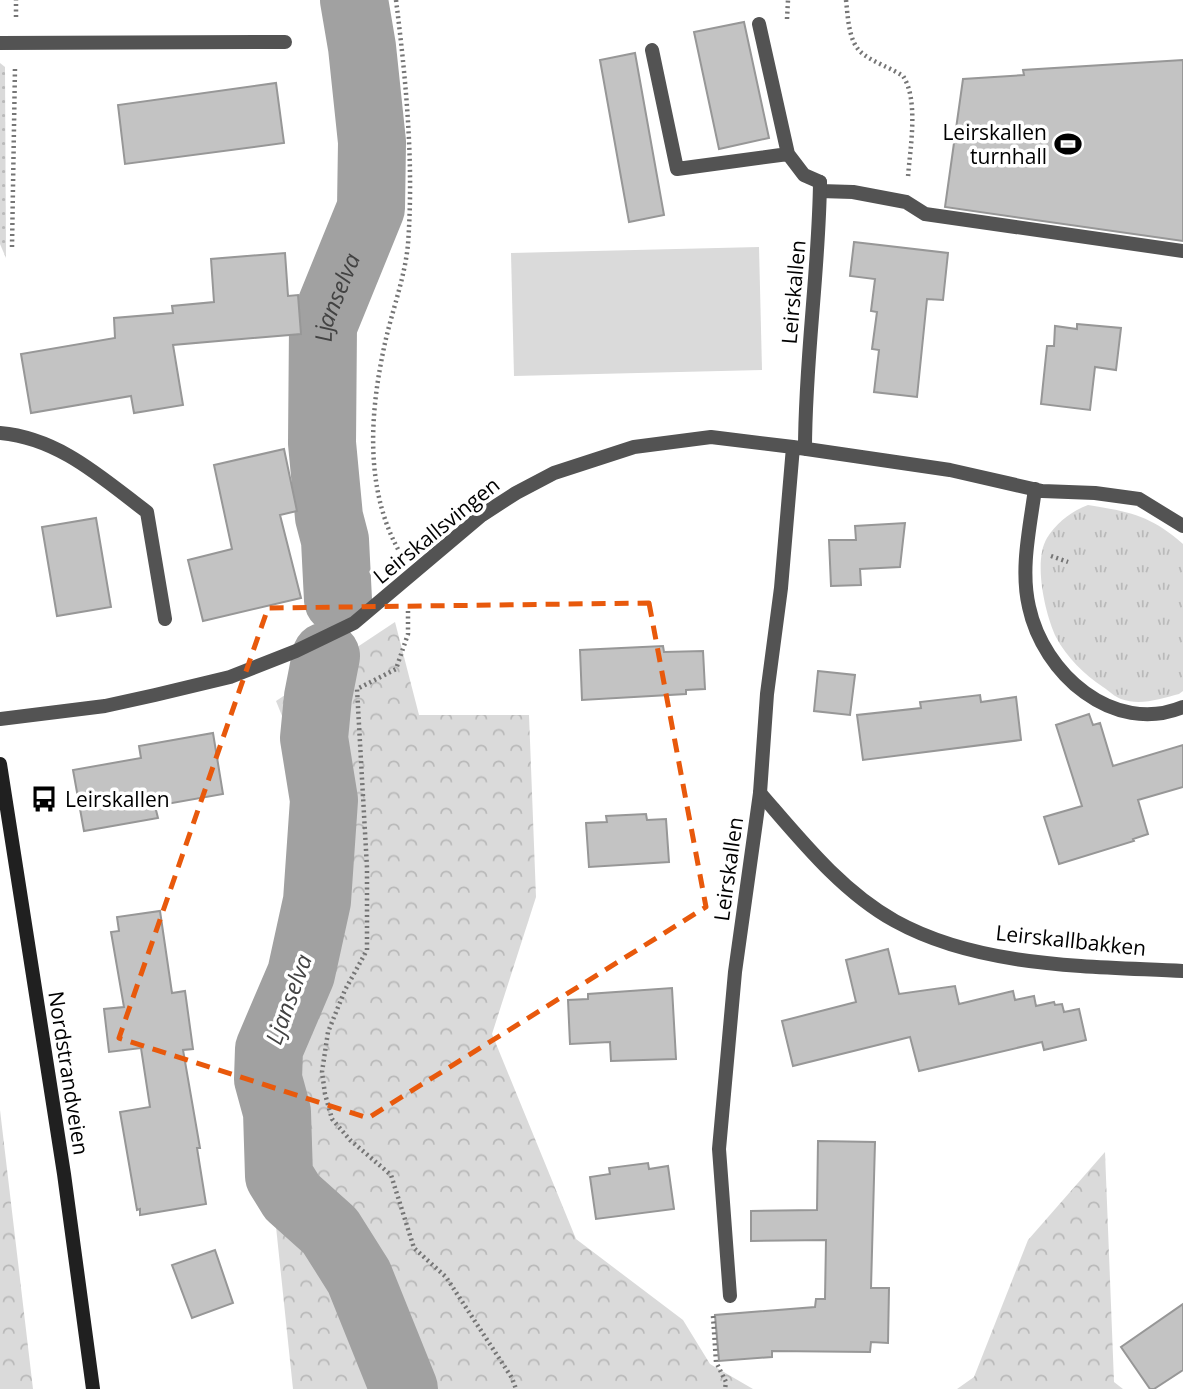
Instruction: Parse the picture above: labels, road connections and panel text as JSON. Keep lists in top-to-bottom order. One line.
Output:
{"streets":{"main road":["Nordstrandveien"],"street":["Leirskallen","Leirskallsvingen","Leirskallbakken"]},"crossings":[["Leirskallen","Leirskallsvingen"],["Leirskallen","Leirskallbakken"]],"water":["Ljanselva"],"places":{"sports":["Leirskallen turnhall"],"bus stop":["Leirskallen"]}}
